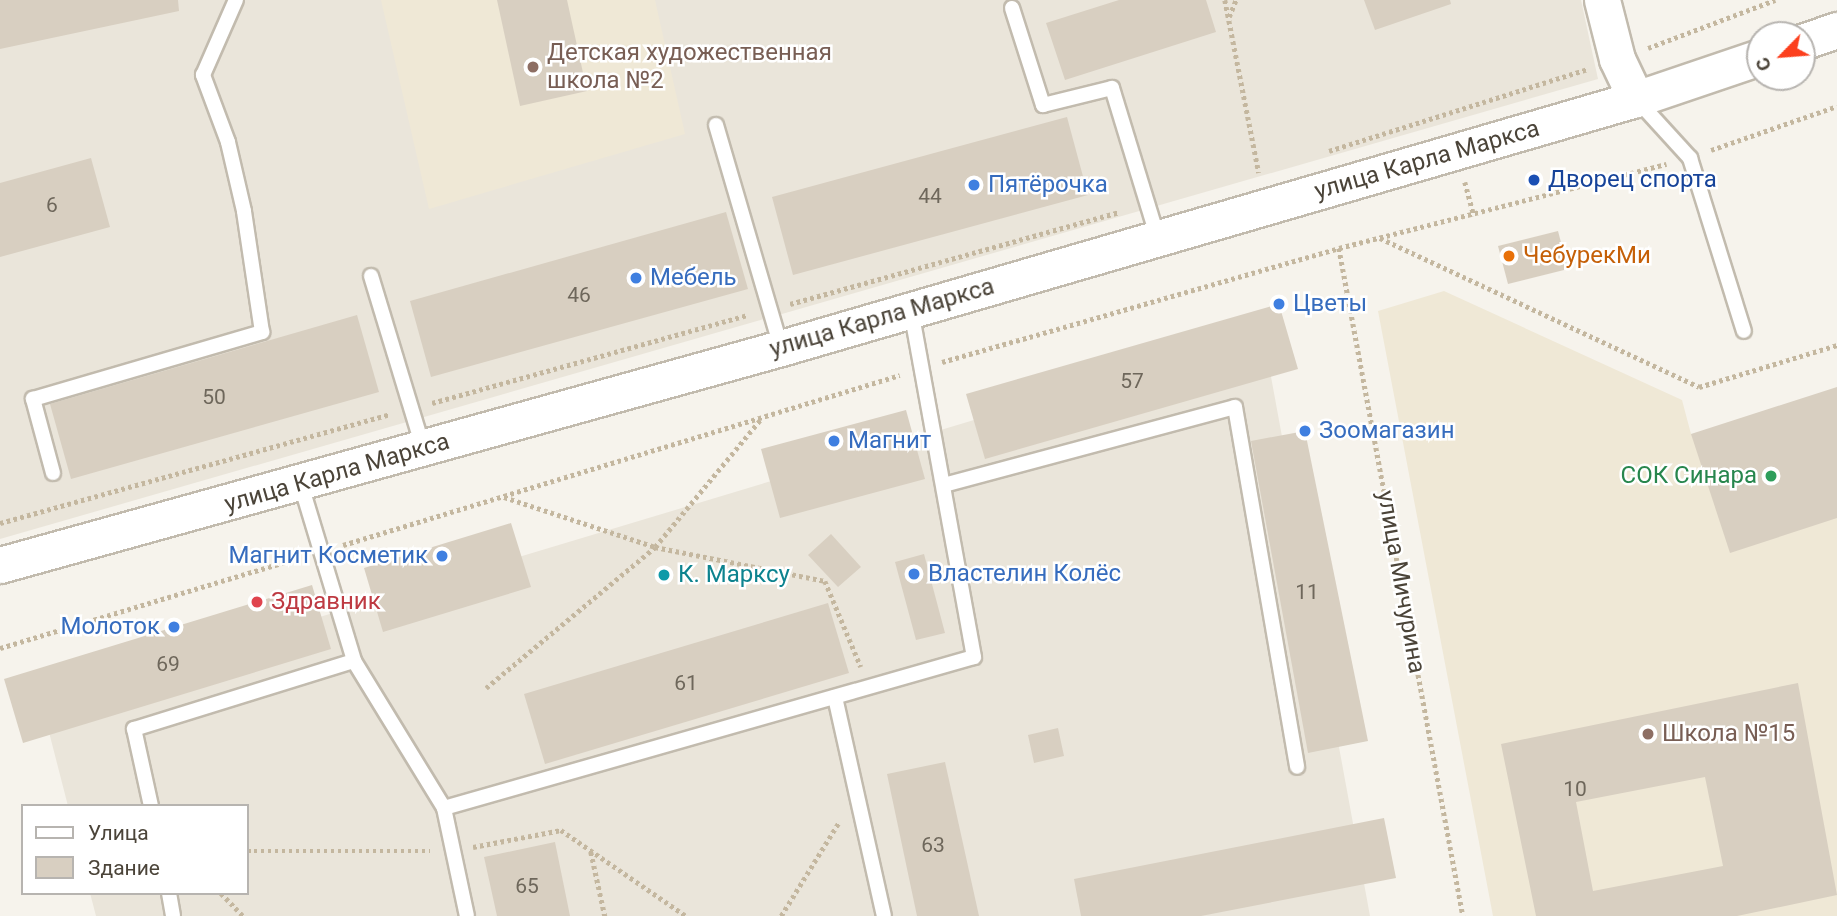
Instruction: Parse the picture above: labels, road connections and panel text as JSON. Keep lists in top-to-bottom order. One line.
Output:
{"streets":{"street":["улица Карла Маркса"],"path":["улица Мичурина"]},"places":["Детская художественная школа №2","Дворец спорта","Пятёрочка","ЧебурекМи","Мебель","Цветы","Зоомагазин","Магнит","СОК Синара","Магнит Косметик","Властелин Колёс","К. Марксу","Здравник","Молоток","Школа №15"],"house_numbers":["44","6","46","57","50","11","69","61","10","63","65"],"legend":["Улица","Здание"],"north":"bottom left"}
